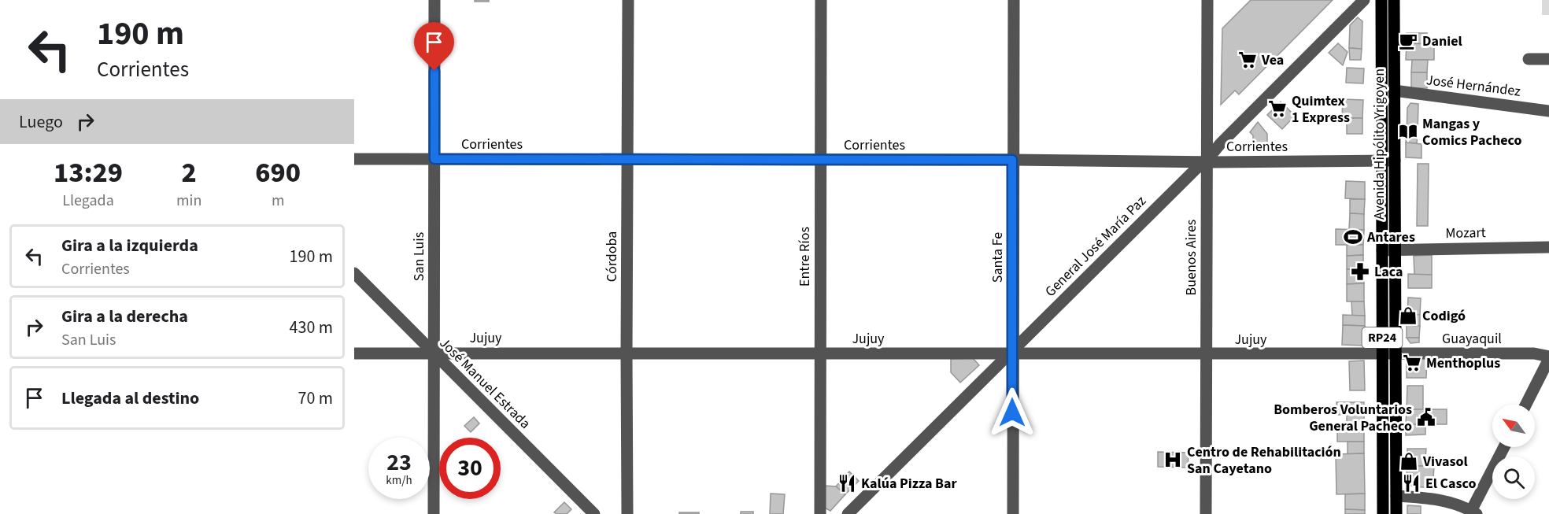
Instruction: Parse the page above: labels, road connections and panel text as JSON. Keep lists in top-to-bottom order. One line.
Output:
{"streets":{"main road":["Avenida Hipólito Yrigoyen","RP24"],"street":["José Hernández","Corrientes","Mozart","General José María Paz","San Luis","Córdoba","Entre Ríos","Santa Fe","Buenos Aires","Jujuy","Guayaquil","José Manuel Estrada"]},"crossings":[["José Hernández","Avenida Hipólito Yrigoyen"],["Corrientes","Avenida Hipólito Yrigoyen"],["Corrientes","General José María Paz"],["Corrientes","San Luis"],["Corrientes","Córdoba"],["Corrientes","Entre Ríos"],["Corrientes","Santa Fe"],["Corrientes","Buenos Aires"],["Avenida Hipólito Yrigoyen","Mozart"],["Avenida Hipólito Yrigoyen","Jujuy"],["Avenida Hipólito Yrigoyen","Guayaquil"],["General José María Paz","Santa Fe"],["General José María Paz","Buenos Aires"],["General José María Paz","Jujuy"],["San Luis","Jujuy"],["San Luis","José Manuel Estrada"],["Córdoba","Jujuy"],["Entre Ríos","Jujuy"],["Santa Fe","Jujuy"],["Buenos Aires","Jujuy"],["Jujuy","Guayaquil"],["Jujuy","José Manuel Estrada"]],"places":{"cafe":["Daniel"],"supermarket":["Vea","Quimtex 1 Express","Menthoplus"],"library":["Mangas y Comics Pacheco"],"sports":["Antares"],"pharmacy":["Laca"],"shop":["Codigó","Vivasol"],"public building":["Bomberos Voluntarios General Pacheco"],"hospital":["Centro de Rehabilitación San Cayetano"],"restaurant":["Kalúa Pizza Bar","El Casco"]},"north":"top left","page":{"turn":["190 m","Corrientes"],"then":"Luego","eta":["13:29","Llegada","2","min","690","m"],"list":[{"name":"Gira a la izquierda","note":"Corrientes","value":"190 m"},{"name":"Gira a la derecha","note":"San Luis","value":"430 m"},{"name":"Llegada al destino","value":"70 m"}],"speed":"23 km/h","limit":"30"}}
